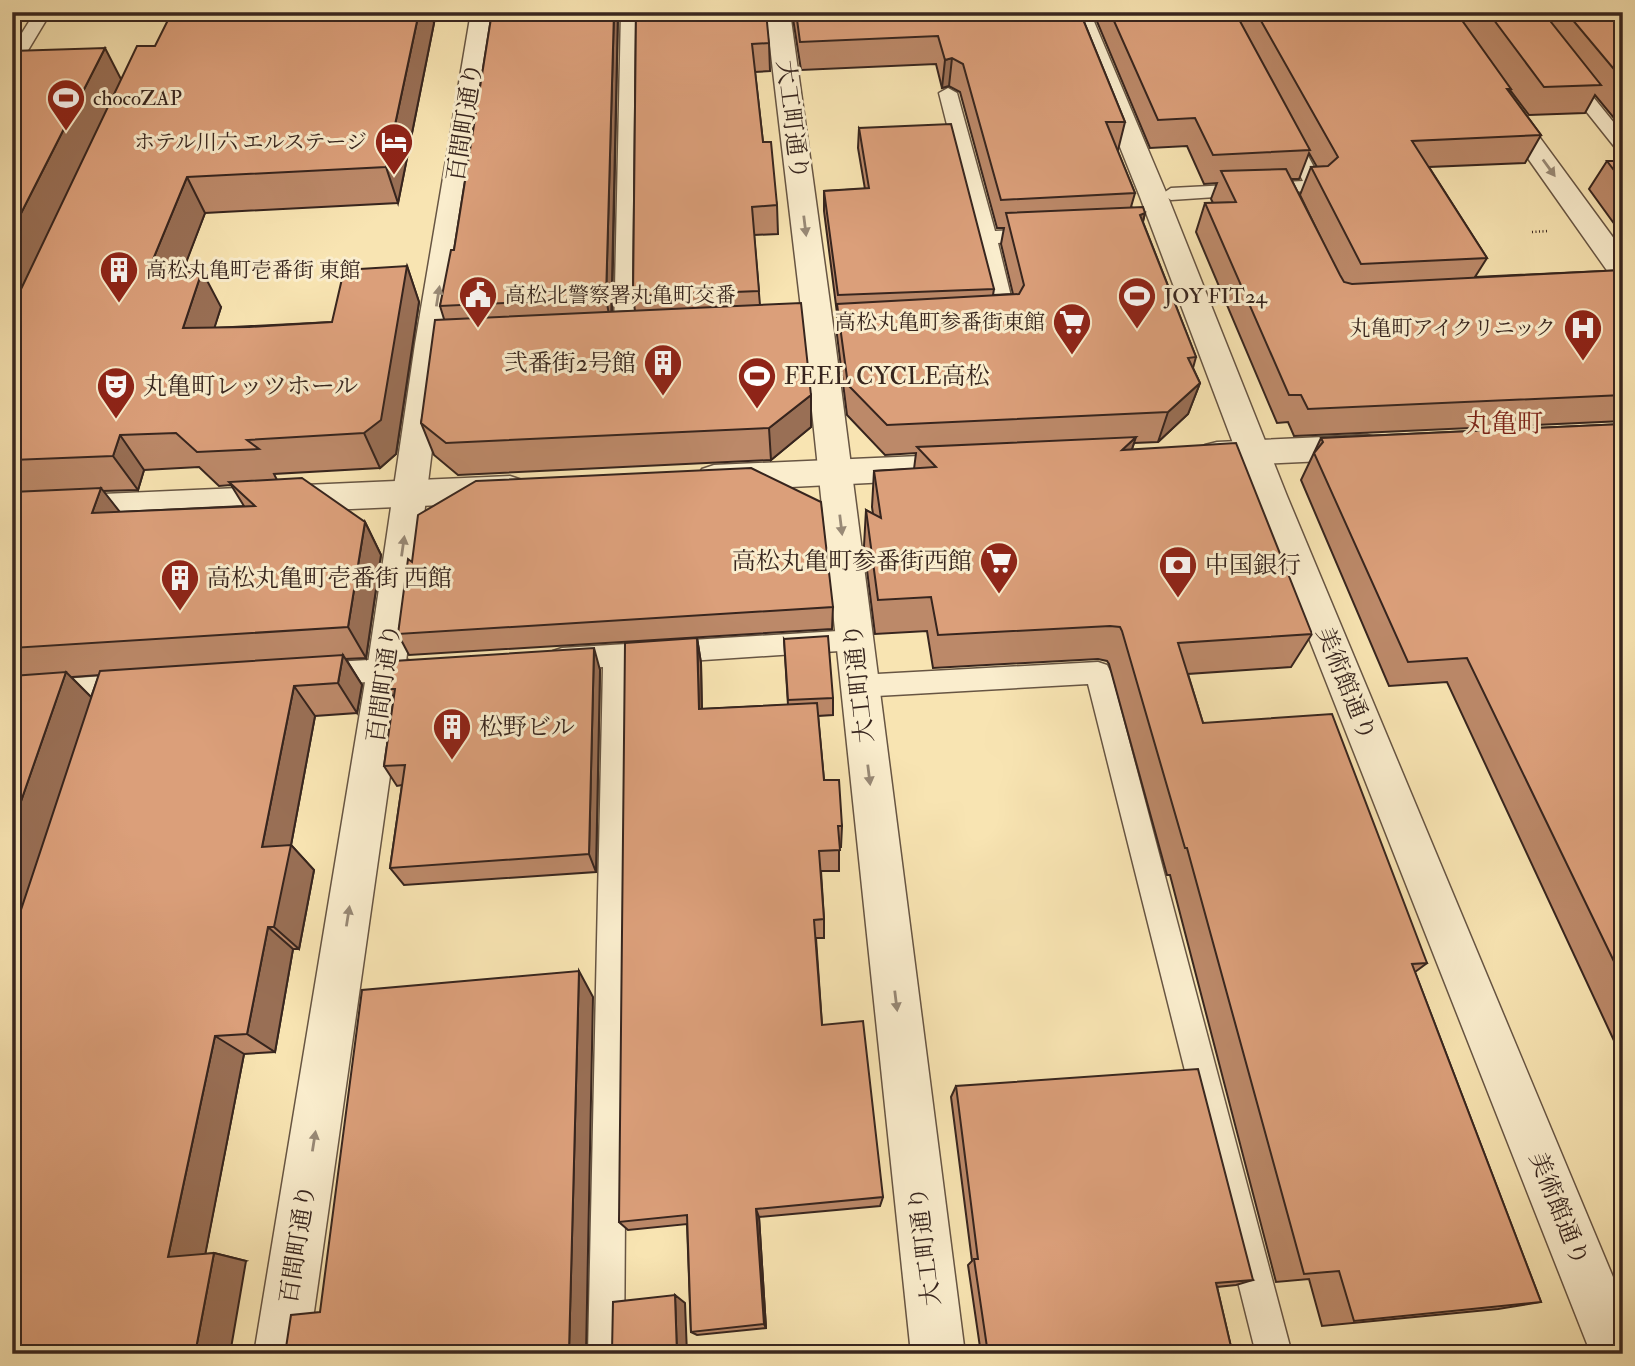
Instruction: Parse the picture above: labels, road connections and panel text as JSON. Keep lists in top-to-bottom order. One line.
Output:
{"streets":{"street":["大工町通り","百間町通り","美術館通り"]},"one_way":["大工町通り","百間町通り"],"districts":["丸亀町"],"places":{"sports":["chocoZAP","JOY FIT24","FEEL CYCLE高松"],"hotel":["ホテル川六 エルステージ"],"building":["高松丸亀町壱番街 東館","弐番街2号館","高松丸亀町壱番街 西館","松野ビル"],"public building":["高松北警察署丸亀町交番"],"supermarket":["高松丸亀町参番街東館","高松丸亀町参番街西館"],"hospital":["丸亀町アイクリニック"],"theatre":["丸亀町レッツホール"],"bank":["中国銀行"]}}
